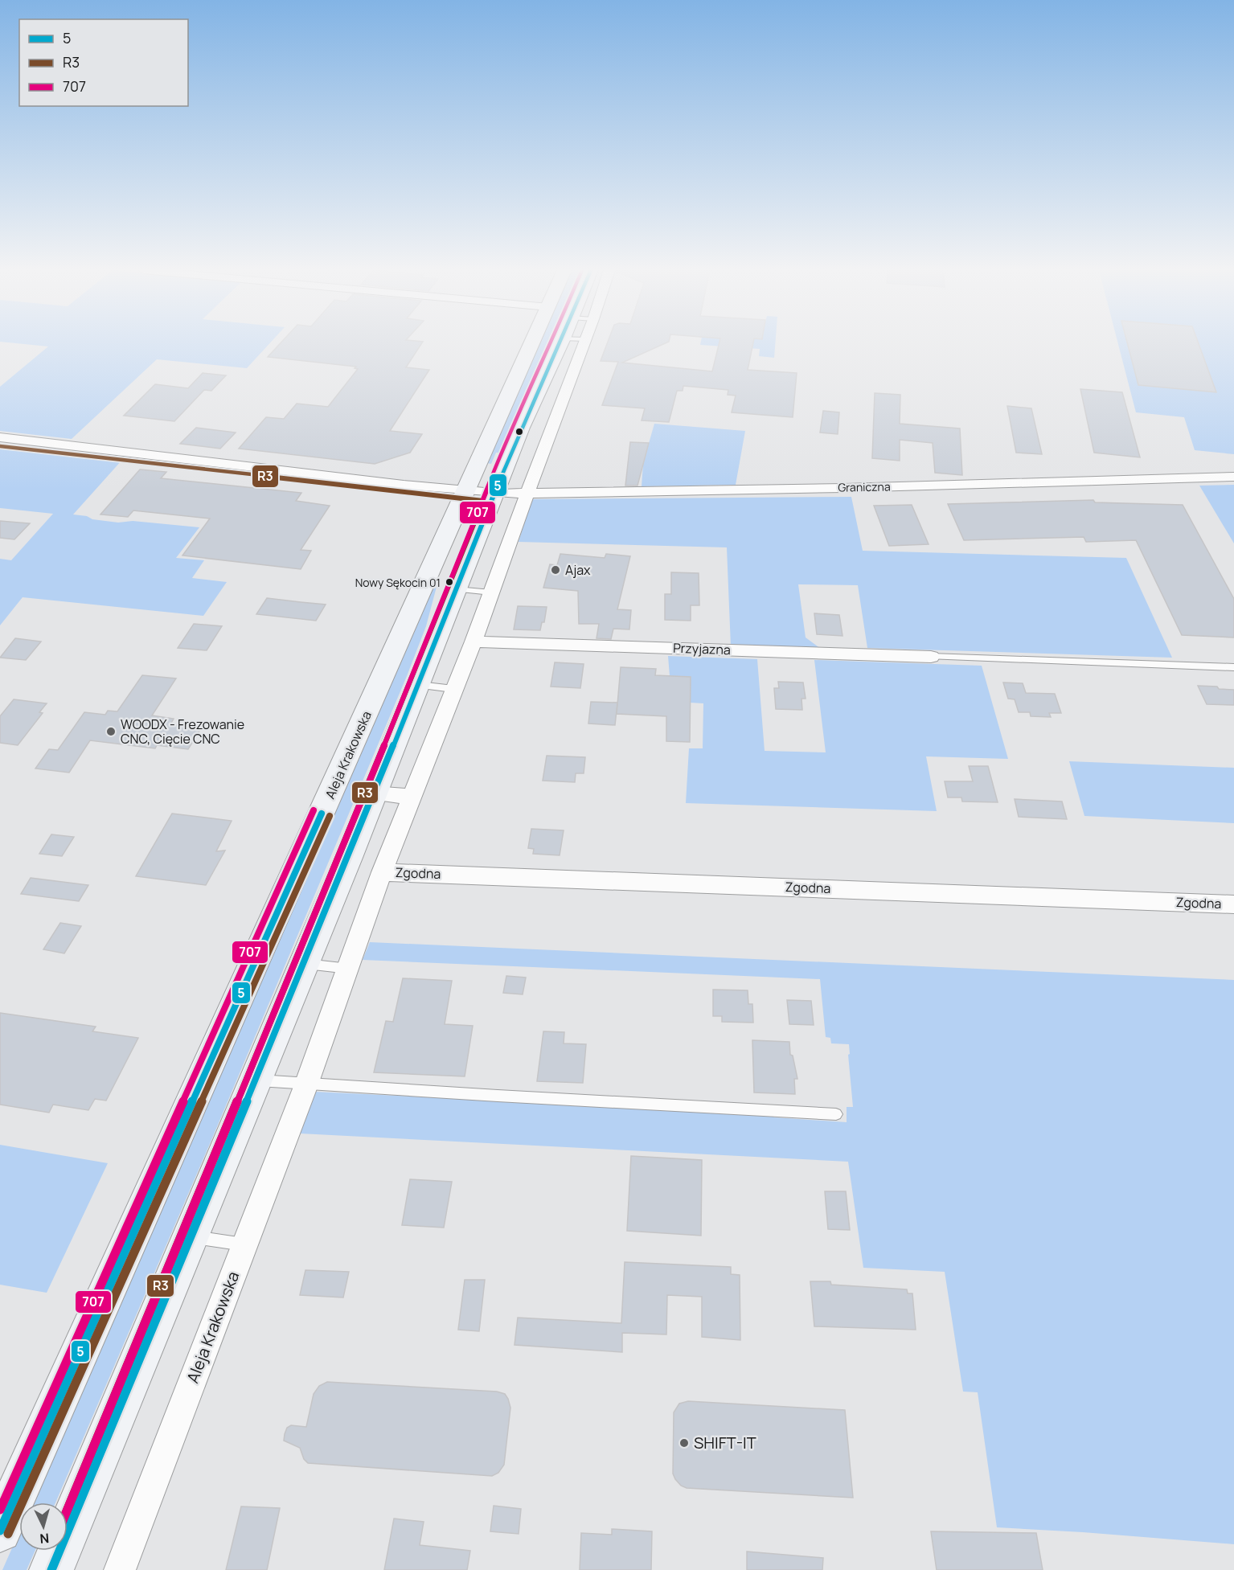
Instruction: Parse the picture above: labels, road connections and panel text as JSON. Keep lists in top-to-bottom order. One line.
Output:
{"streets":{"main road":["Aleja Krakowska"],"street":["Graniczna","Przyjazna","Zgodna"]},"crossings":[["Graniczna","Aleja Krakowska"],["Przyjazna","Aleja Krakowska"],["Aleja Krakowska","Zgodna"]],"places":["Ajax","Nowy Sękocin 01","WOODX - Frezowanie CNC, Cięcie CNC","SHIFT-IT"],"lines":["transit line 5","transit line 707","transit line R3"],"legend":["5","R3","707"],"north":"bottom"}
